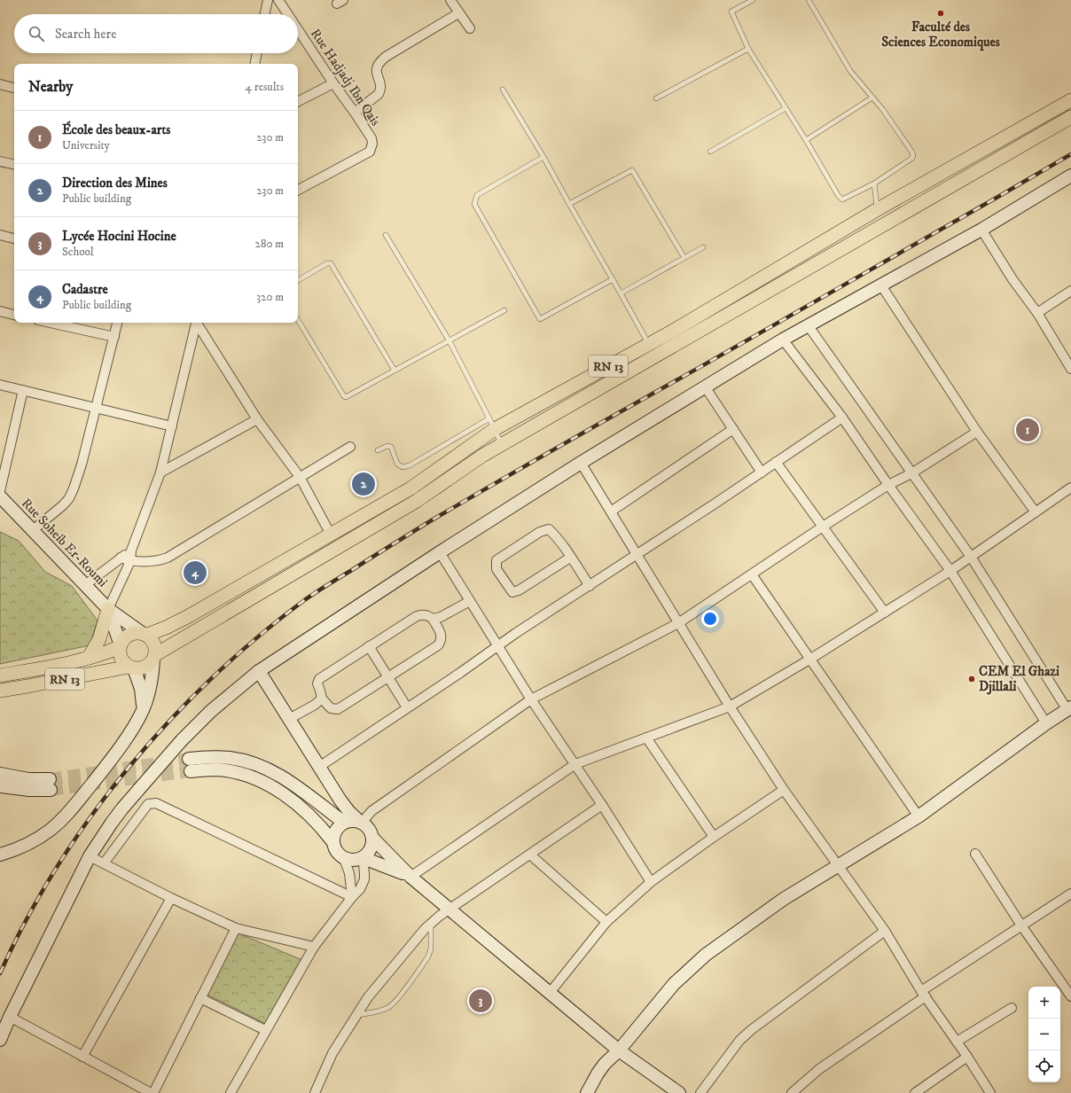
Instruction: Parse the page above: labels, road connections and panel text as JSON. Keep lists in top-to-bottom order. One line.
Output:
{"streets":{"main road":["RN 13"],"street":["Rue Hadjadj Ibn Qais","Rue Soheib Er-Roumi"]},"crossings":[["RN 13","Rue Soheib Er-Roumi"]],"places":["Faculté des Sciences Economiques","CEM El Ghazi Djillali"],"page":{"search":"Search here","heading":["Nearby","4 results"],"list":[{"mark":"1","name":"École des beaux-arts","note":"University","value":"230 m"},{"mark":"2","name":"Direction des Mines","note":"Public building","value":"230 m"},{"mark":"3","name":"Lycée Hocini Hocine","note":"School","value":"280 m"},{"mark":"4","name":"Cadastre","note":"Public building","value":"320 m"}],"pins":["1","2","4","3"],"map_buttons":["+","−"]}}
